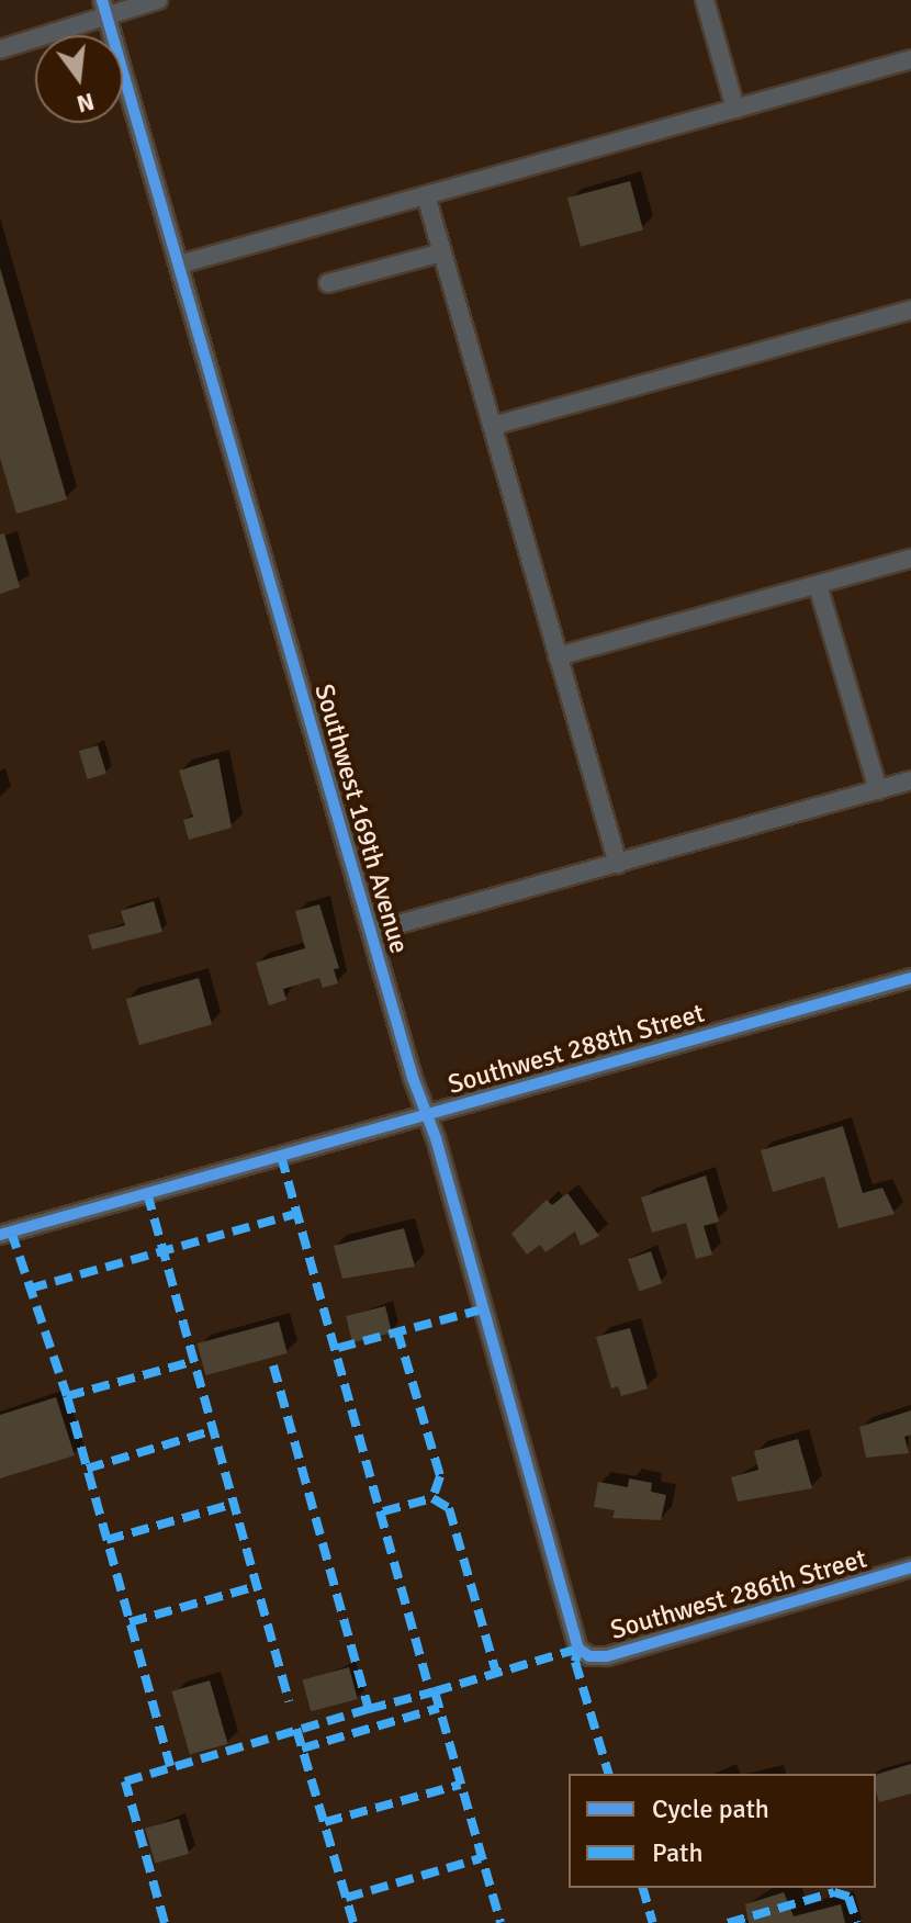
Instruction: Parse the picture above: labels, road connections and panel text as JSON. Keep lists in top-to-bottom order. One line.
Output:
{"streets":{"street":["Southwest 169th Avenue","Southwest 288th Street","Southwest 286th Street"]},"crossings":[["Southwest 169th Avenue","Southwest 288th Street"],["Southwest 169th Avenue","Southwest 286th Street"]],"legend":["Cycle path","Path"],"north":"bottom"}
